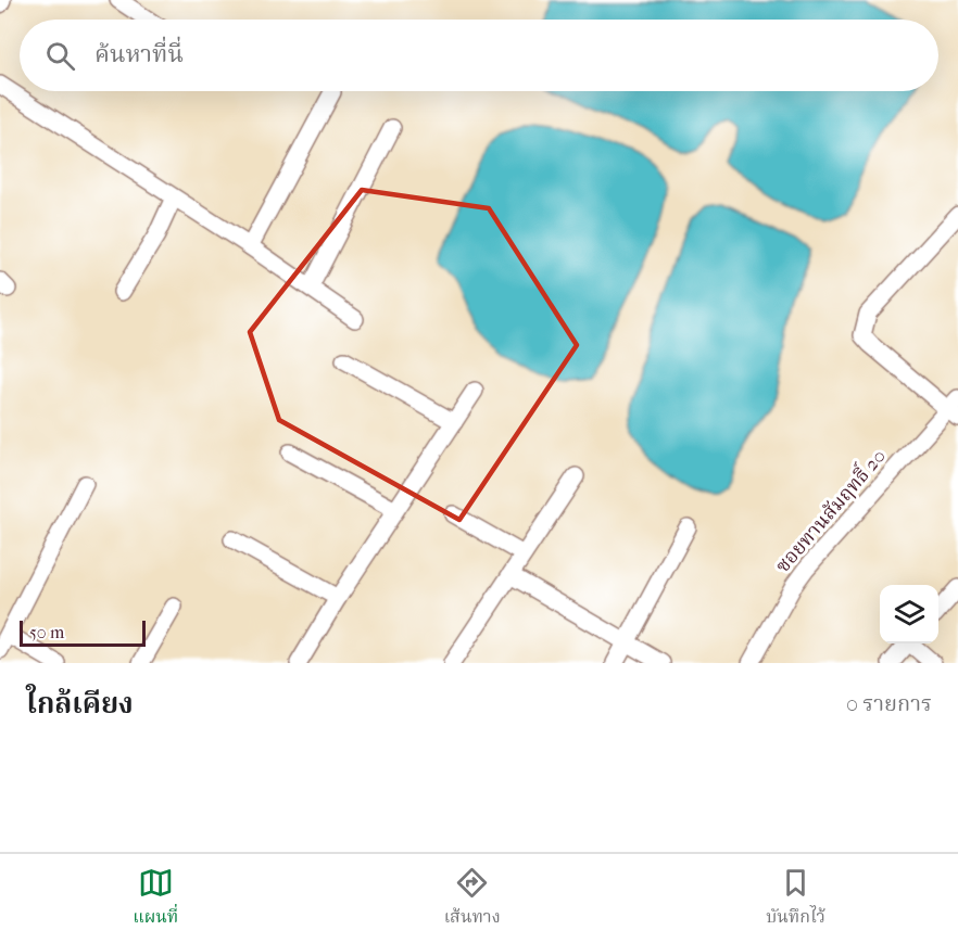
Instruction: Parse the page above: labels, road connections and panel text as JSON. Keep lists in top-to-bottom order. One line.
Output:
{"streets":{"street":["ซอยทานสัมฤทธิ์ 20"]},"scale_bar":"50 m","page":{"search":"ค้นหาที่นี่","scale":"50 m","heading":["ใกล้เคียง","0 รายการ"],"nav":["แผนที่","เส้นทาง","บันทึกไว้"]}}
